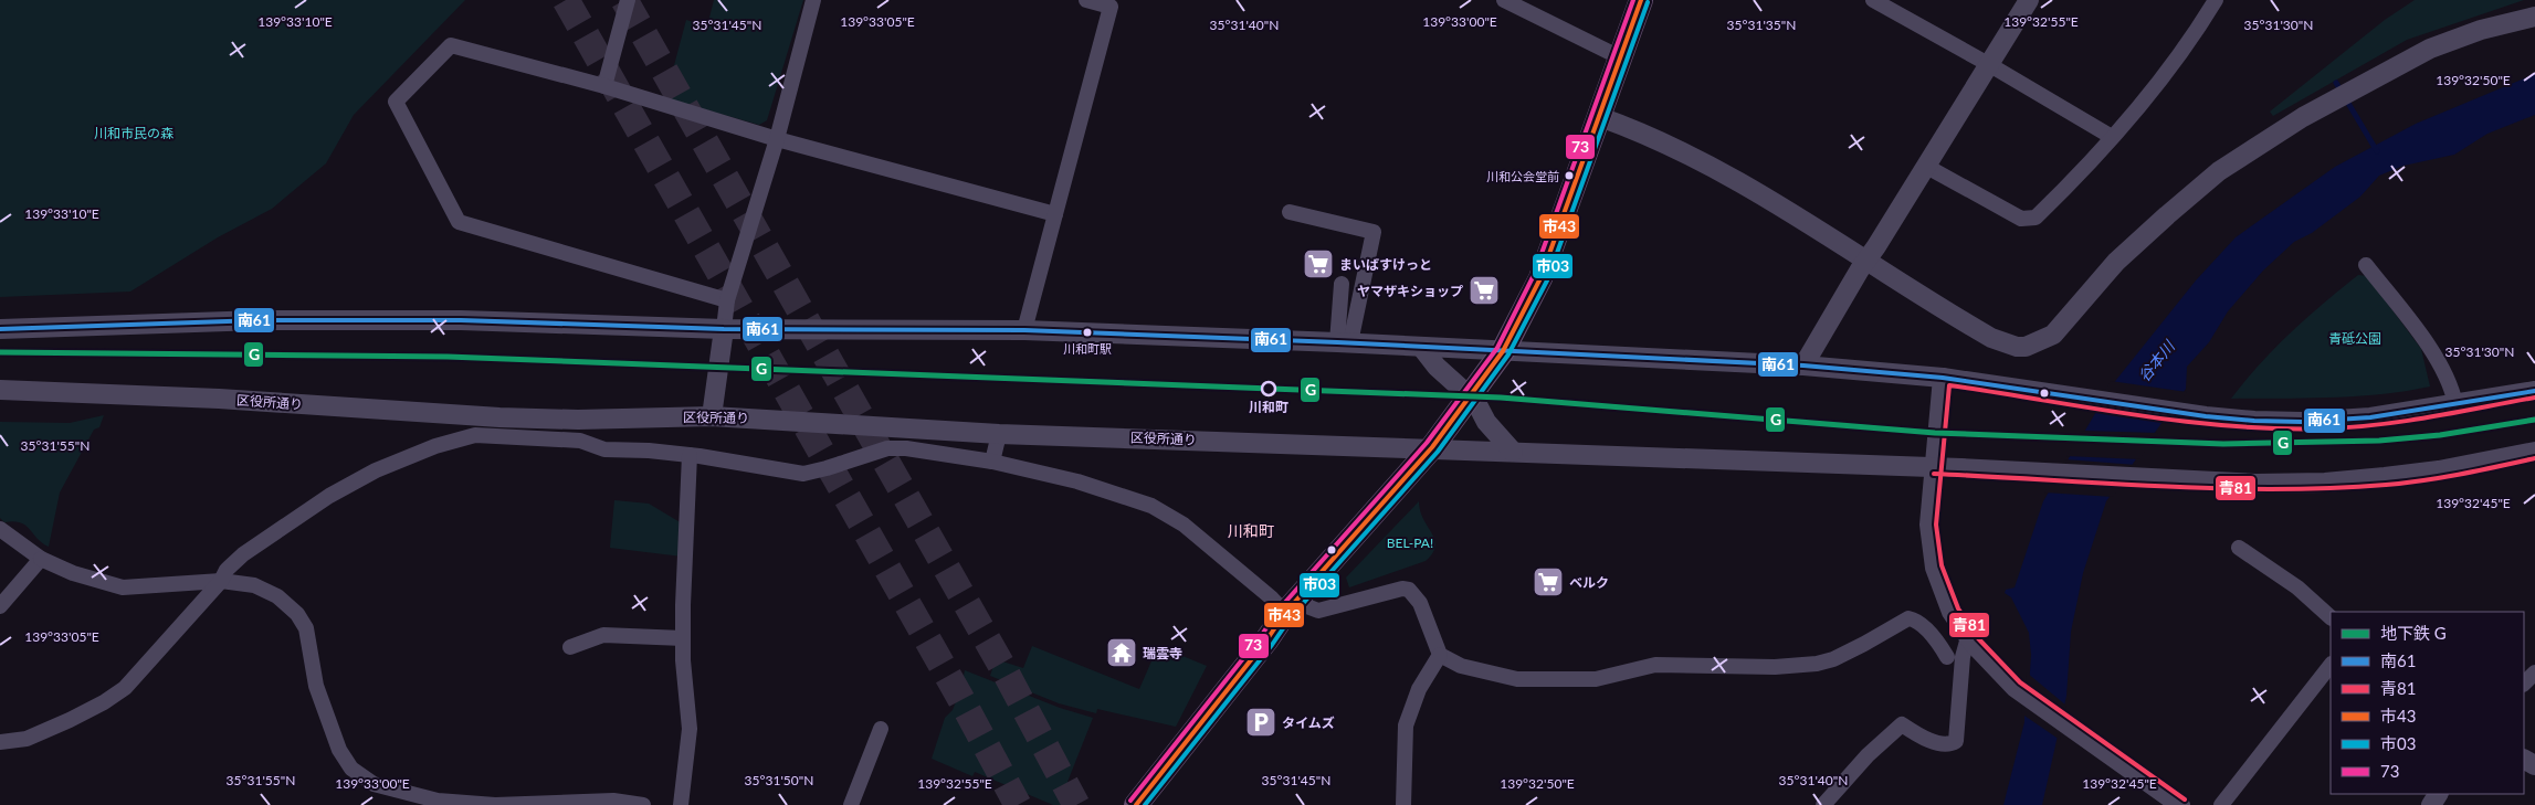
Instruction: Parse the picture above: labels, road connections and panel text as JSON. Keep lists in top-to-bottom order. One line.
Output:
{"streets":{"street":["区役所通り"]},"districts":["川和町"],"water":["谷本川"],"parks":["川和市民の森","青砥公園","BEL-PA!"],"places":{"other":["川和公会堂前","川和町駅","川和町"],"supermarket":["まいばすけっと","ヤマザキショップ","ベルク"],"temple":["瑞雲寺"],"parking":["タイムズ"]},"lines":["transit line 市43","transit line 73","transit line 市03","transit line 南61","metro line G","transit line 青81"],"legend":["地下鉄 G","南61","青81","市43","市03","73"],"coordinates":["139°33'00\"E","139°33'10\"E","139°33'05\"E","139°32'55\"E","35°31'45\"N","35°31'40\"N","35°31'35\"N","35°31'30\"N","139°32'50\"E","35°31'55\"N","139°32'45\"E","35°31'50\"N"]}
